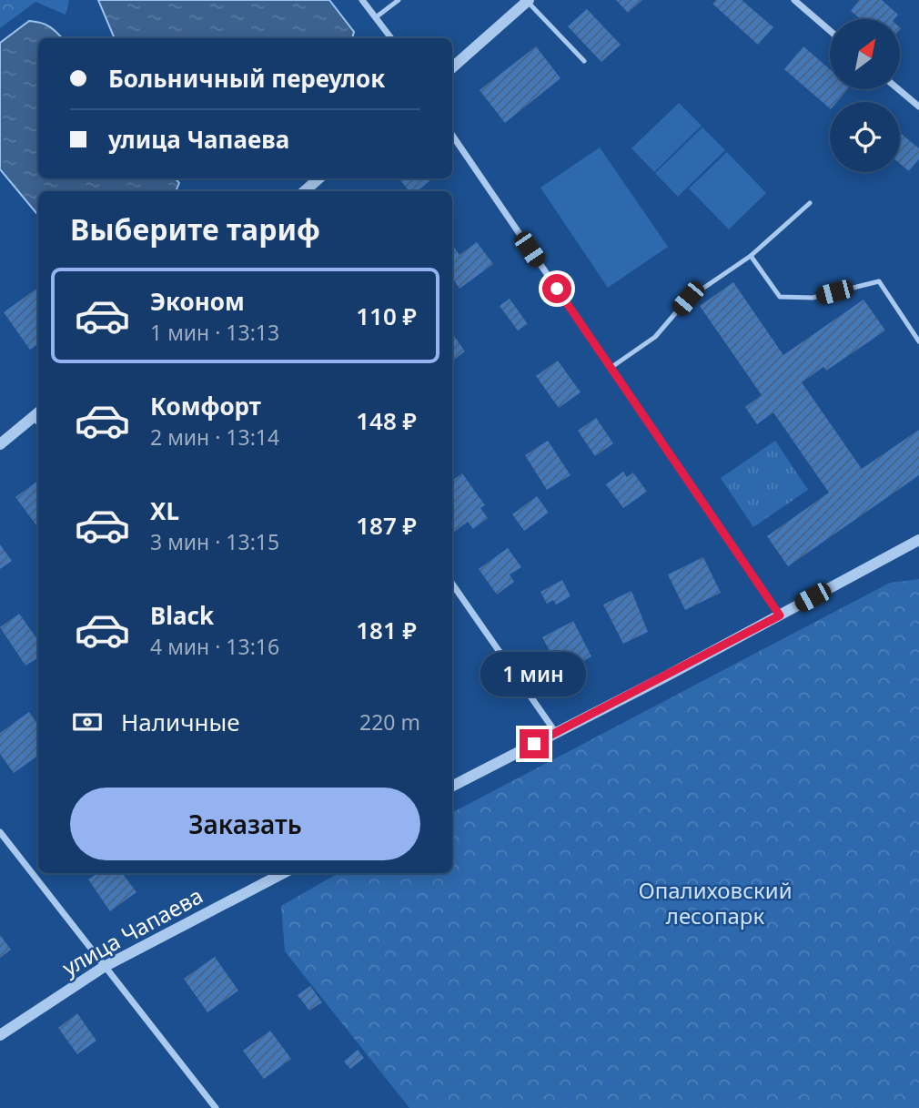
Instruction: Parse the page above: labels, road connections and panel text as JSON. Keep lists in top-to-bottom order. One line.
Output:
{"streets":{"street":["улица Чапаева"]},"parks":["Опалиховский лесопарк"],"north":"top right","page":{"banner":["Больничный переулок","улица Чапаева"],"heading":"Выберите тариф","list":[{"name":"Эконом","note":"1 мин · 13:13","value":"110 ₽"},{"name":"Комфорт","note":"2 мин · 13:14","value":"148 ₽"},{"name":"XL","note":"3 мин · 13:15","value":"187 ₽"},{"name":"Black","note":"4 мин · 13:16","value":"181 ₽"}],"bubble":"1 мин","pay":["Наличные","220 m"],"buttons":"Заказать"}}
